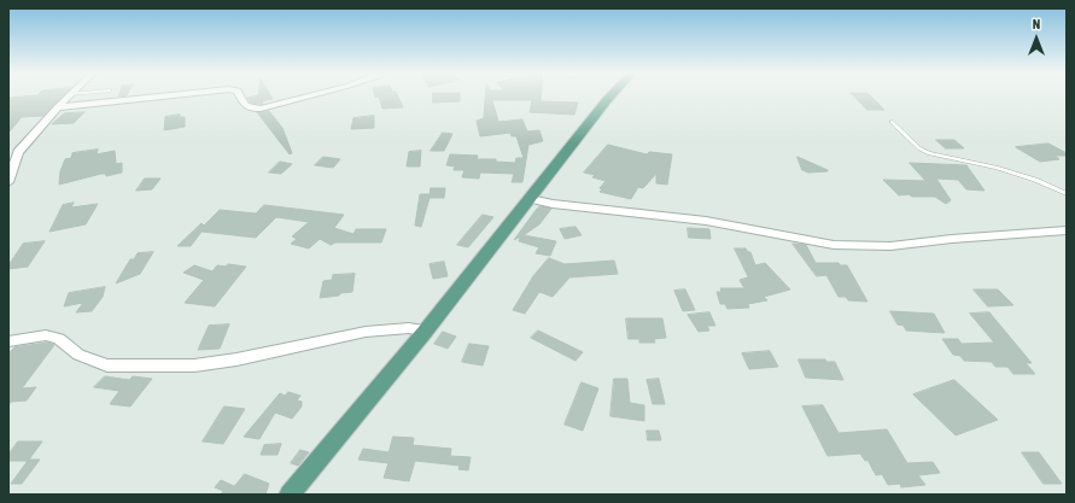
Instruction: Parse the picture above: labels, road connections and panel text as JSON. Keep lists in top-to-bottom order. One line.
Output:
{"north":"top"}
